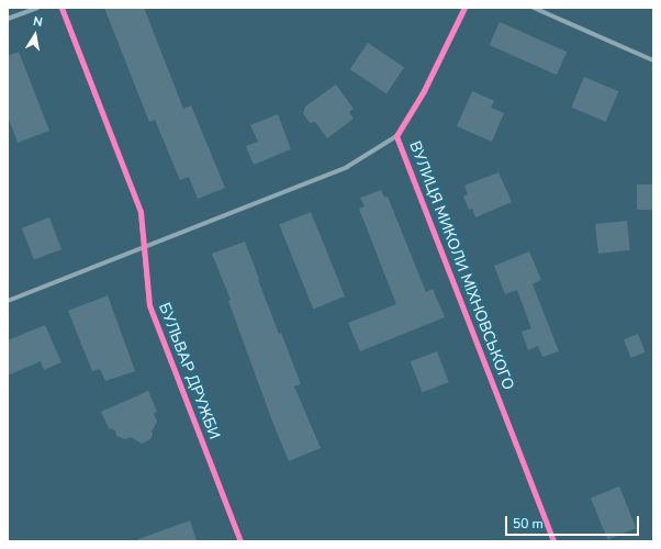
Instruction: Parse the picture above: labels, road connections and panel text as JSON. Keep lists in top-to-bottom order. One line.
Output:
{"streets":{"street":["ВУЛИЦЯ МИКОЛИ МІХНОВСЬКОГО","БУЛЬВАР ДРУЖБИ"]},"scale_bar":"50 m","north":"top"}
